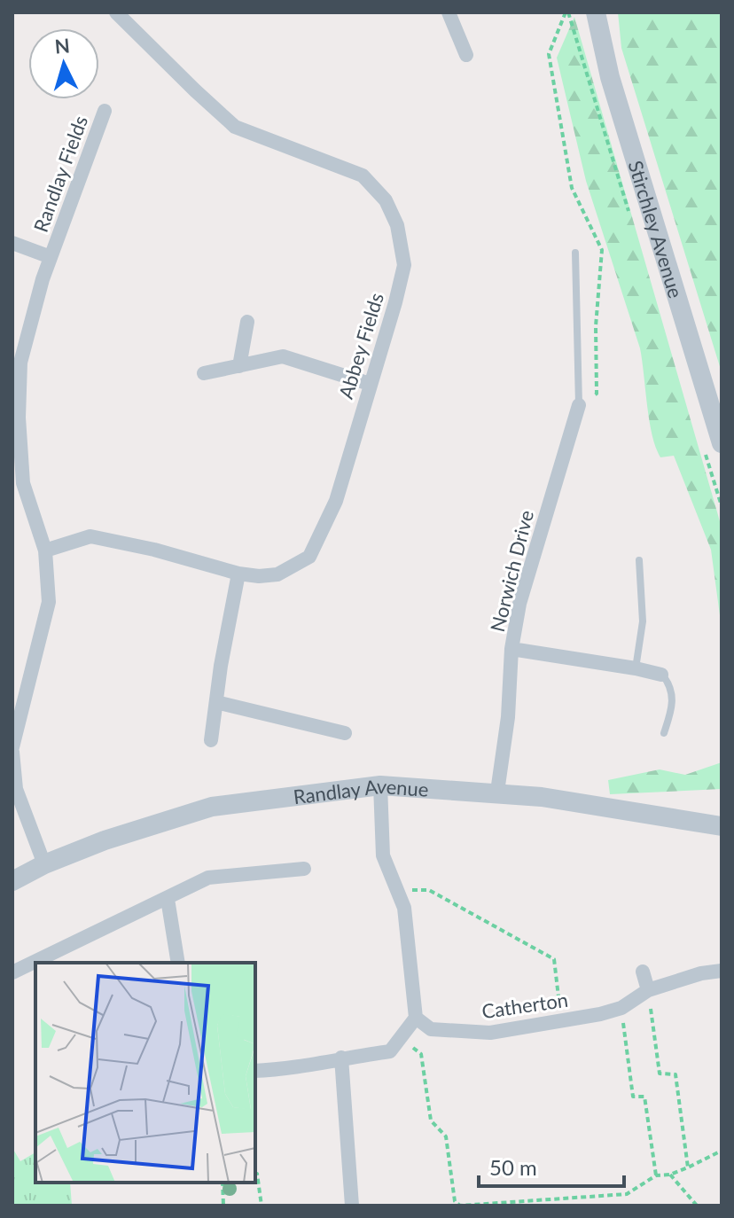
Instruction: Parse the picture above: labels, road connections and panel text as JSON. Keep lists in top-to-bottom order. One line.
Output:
{"streets":{"street":["Randlay Fields","Stirchley Avenue","Abbey Fields","Norwich Drive","Randlay Avenue","Catherton"]},"crossings":[["Randlay Fields","Abbey Fields"],["Randlay Fields","Randlay Avenue"],["Norwich Drive","Randlay Avenue"]],"scale_bar":"50 m","north":"top"}
